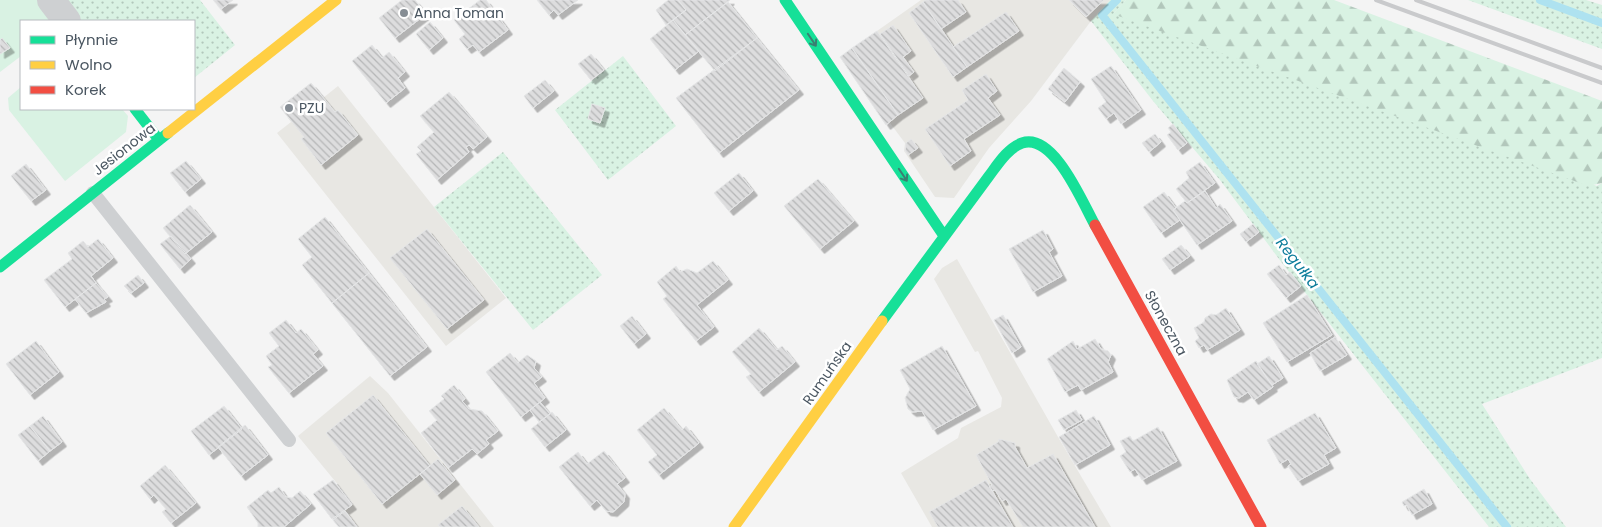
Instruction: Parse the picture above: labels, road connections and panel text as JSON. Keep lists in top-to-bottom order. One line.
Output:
{"streets":{"street":["Jesionowa","Słoneczna","Rumuńska"]},"crossings":[["Słoneczna","Rumuńska"]],"water":["Regułka"],"places":["Anna Toman","PZU"],"legend":["Płynnie","Wolno","Korek"]}
